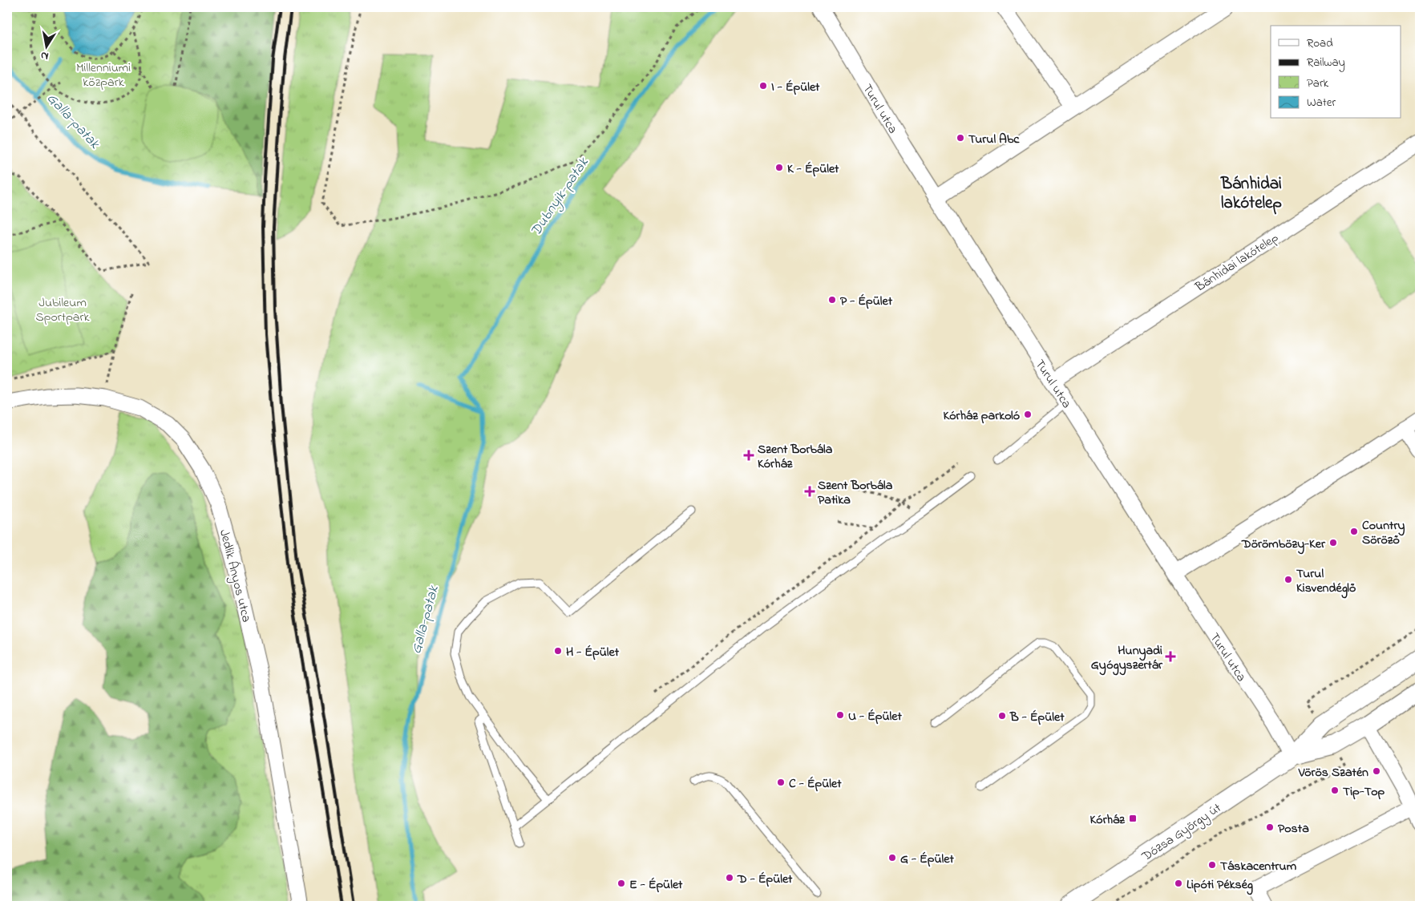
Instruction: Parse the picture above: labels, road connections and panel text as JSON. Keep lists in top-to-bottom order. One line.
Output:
{"streets":{"street":["Turul utca","Bánhidai lakótelep","Jedlik Ányos utca","Dózsa György út"]},"crossings":[["Turul utca","Bánhidai lakótelep"],["Turul utca","Dózsa György út"]],"districts":["Bánhidai lakótelep"],"water":["Galla-patak","Dubnyik-patak"],"parks":["Millenniumi közpark","Jubileum Sportpark"],"places":{"other":["I - Épület","Turul Abc","K - Épület","P - Épület","Kórház parkoló","Country Söröző","Dörömbözy-Ker","Turul Kisvendéglő","H - Épület","U - Épület","B - Épület","Vörös Szatén","C - Épület","Tip-Top","Posta","G - Épület","Táskacentrum","D - Épület","E - Épület","Lipóti Pékség"],"health":["Szent Borbála Kórház","Szent Borbála Patika","Hunyadi Gyógyszertár"],"transit":["Kórház"]},"legend":["Road","Railway","Park","Water"],"north":"bottom"}
